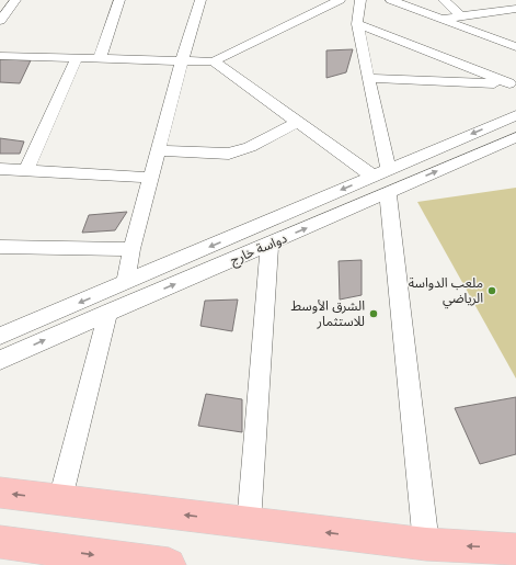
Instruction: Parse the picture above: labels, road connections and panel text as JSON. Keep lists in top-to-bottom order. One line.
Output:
{"streets":{"street":["دواسة خارج"]},"places":["ملعب الدواسة الرياضي","الشرق الأوسط للاستثمار"]}
